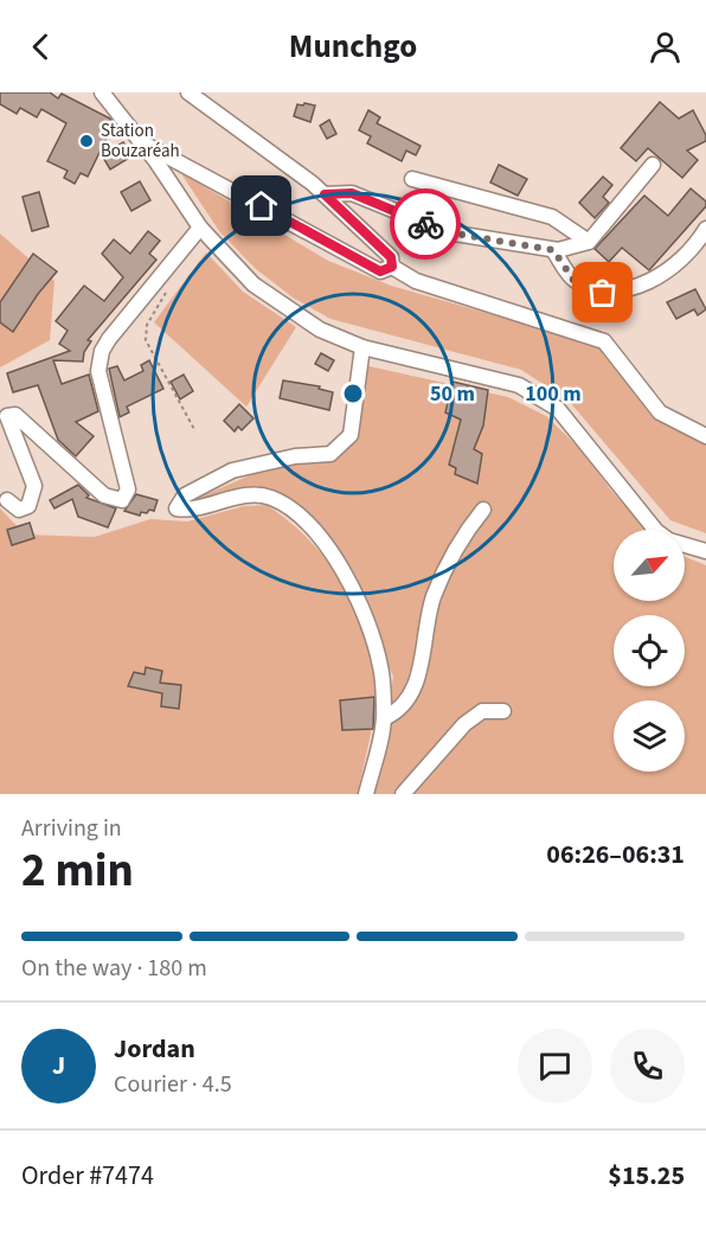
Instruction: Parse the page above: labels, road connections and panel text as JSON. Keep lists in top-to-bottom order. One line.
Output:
{"places":["Station Bouzaréah"],"north":"top right","page":{"header":"Munchgo","heading":["2 min","Arriving in","06:26–06:31"],"panel":["Jordan","Courier · 4.5","Order #7474","$15.25"],"bar":"On the way · 180 m","round":"J"},"rings":["50 m","100 m"]}
